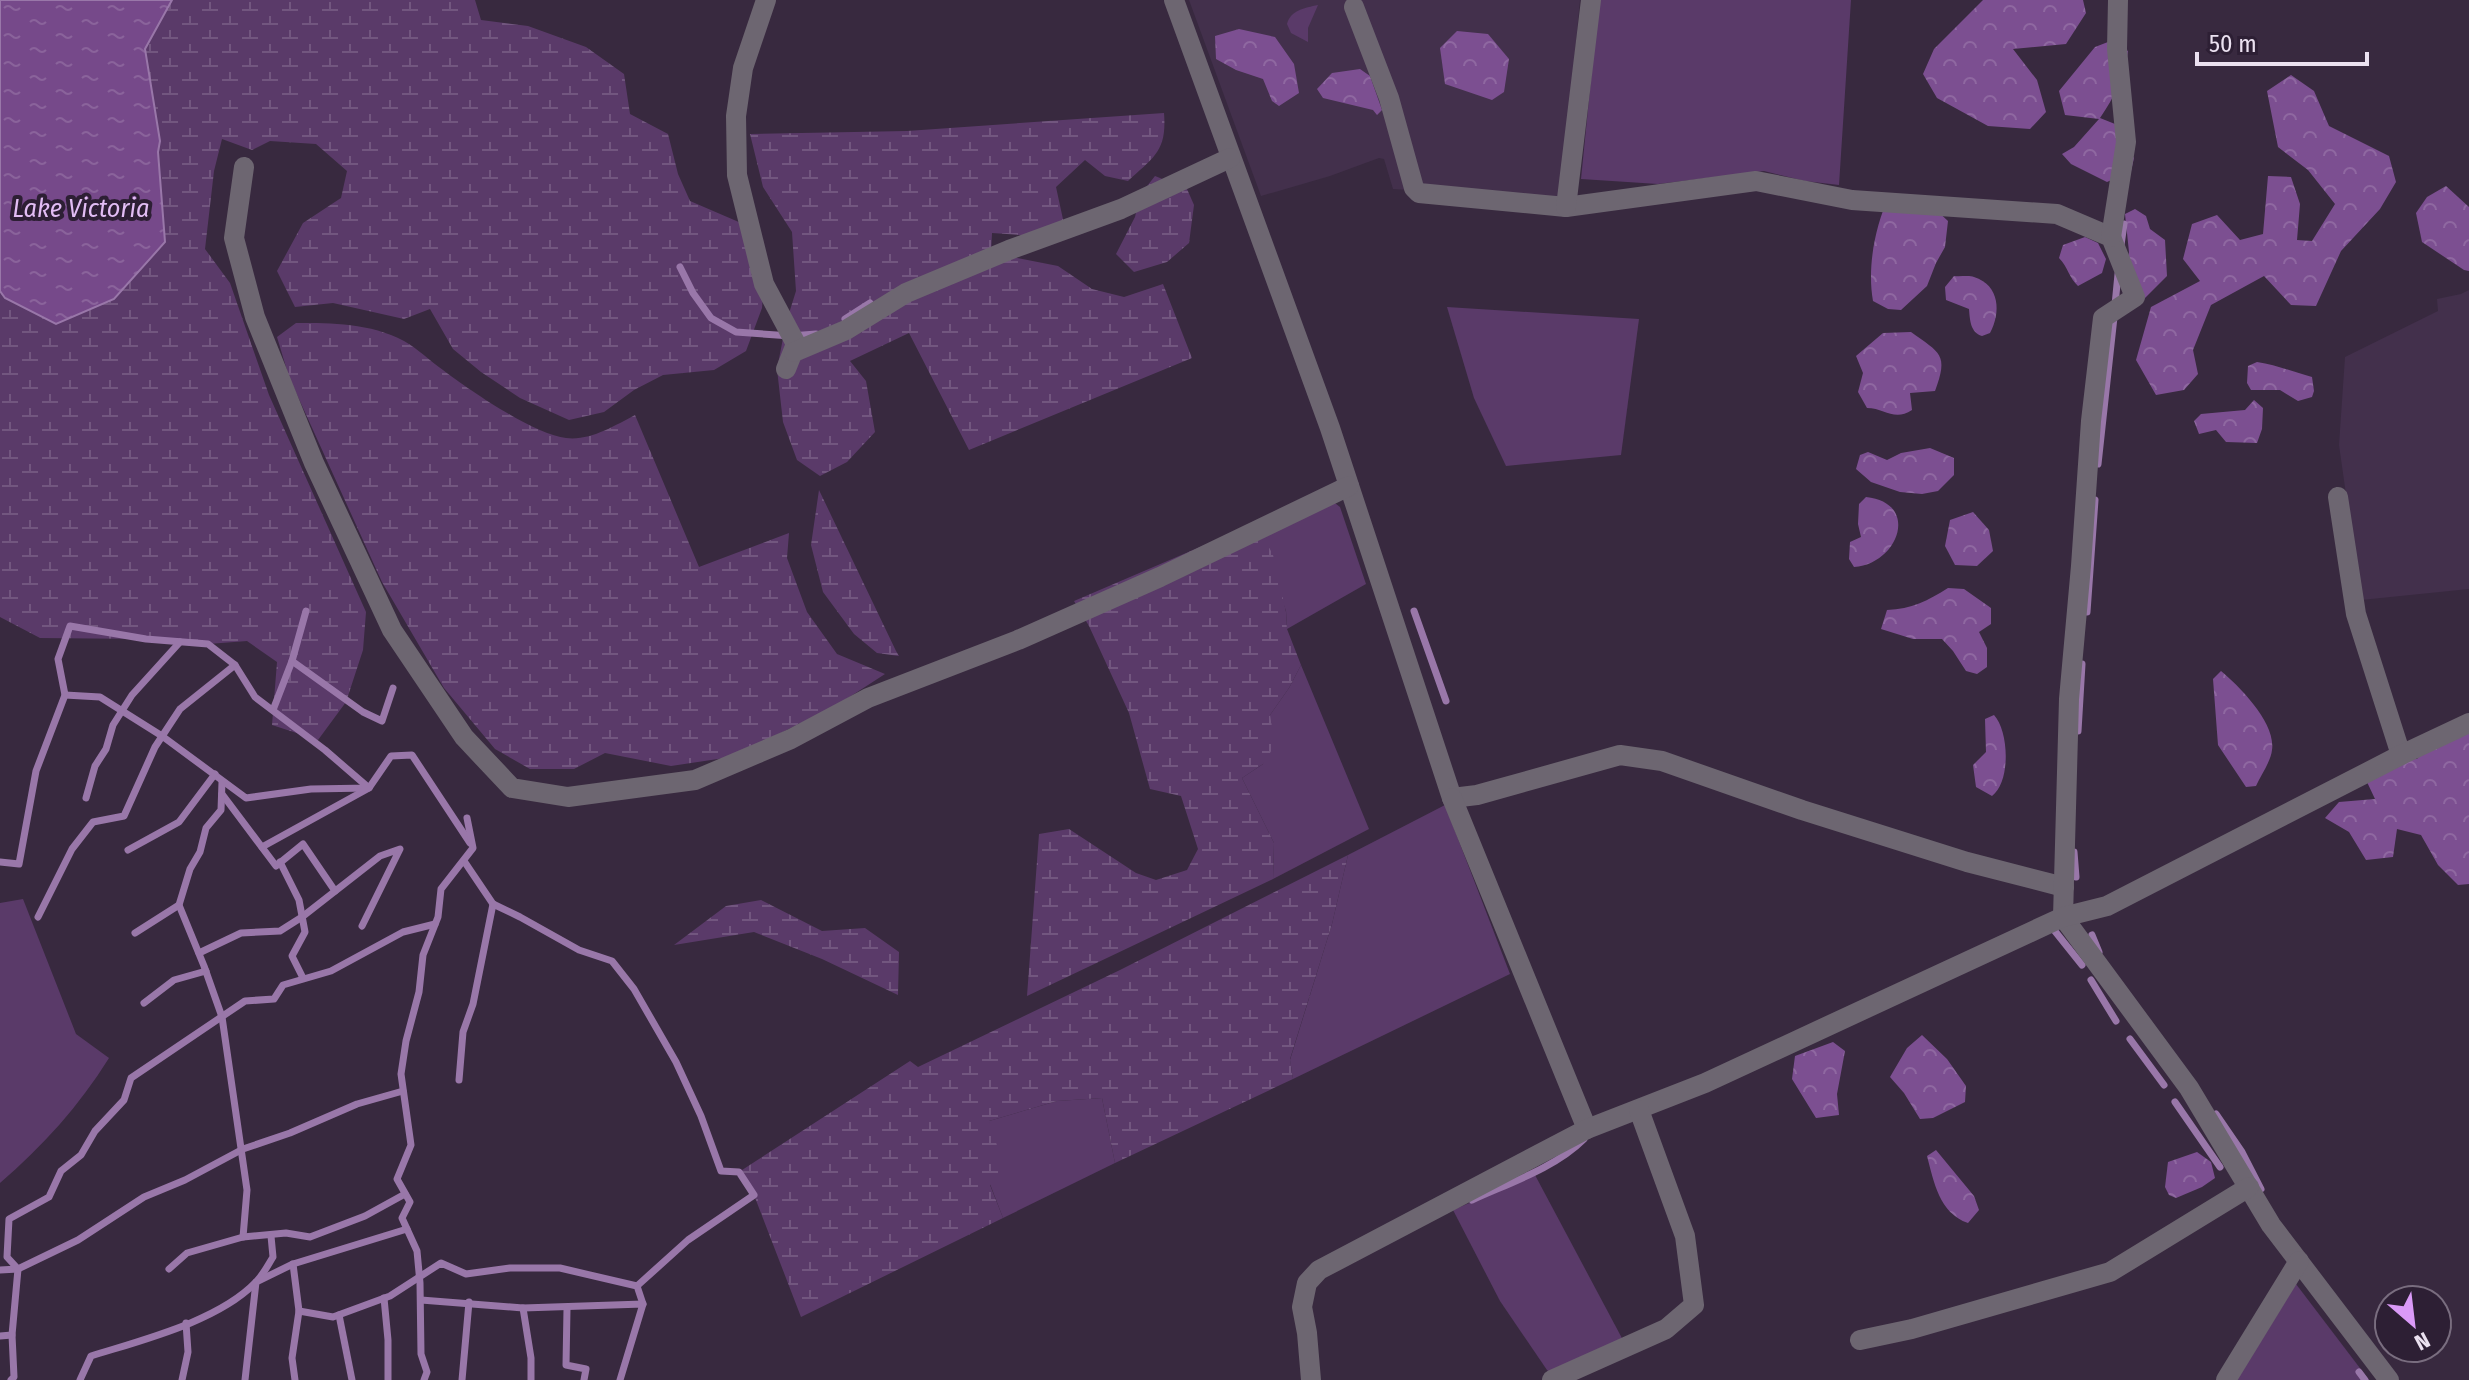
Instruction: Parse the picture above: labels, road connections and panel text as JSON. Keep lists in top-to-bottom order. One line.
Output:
{"water":["Lake Victoria"],"scale_bar":"50 m","north":"bottom right"}
